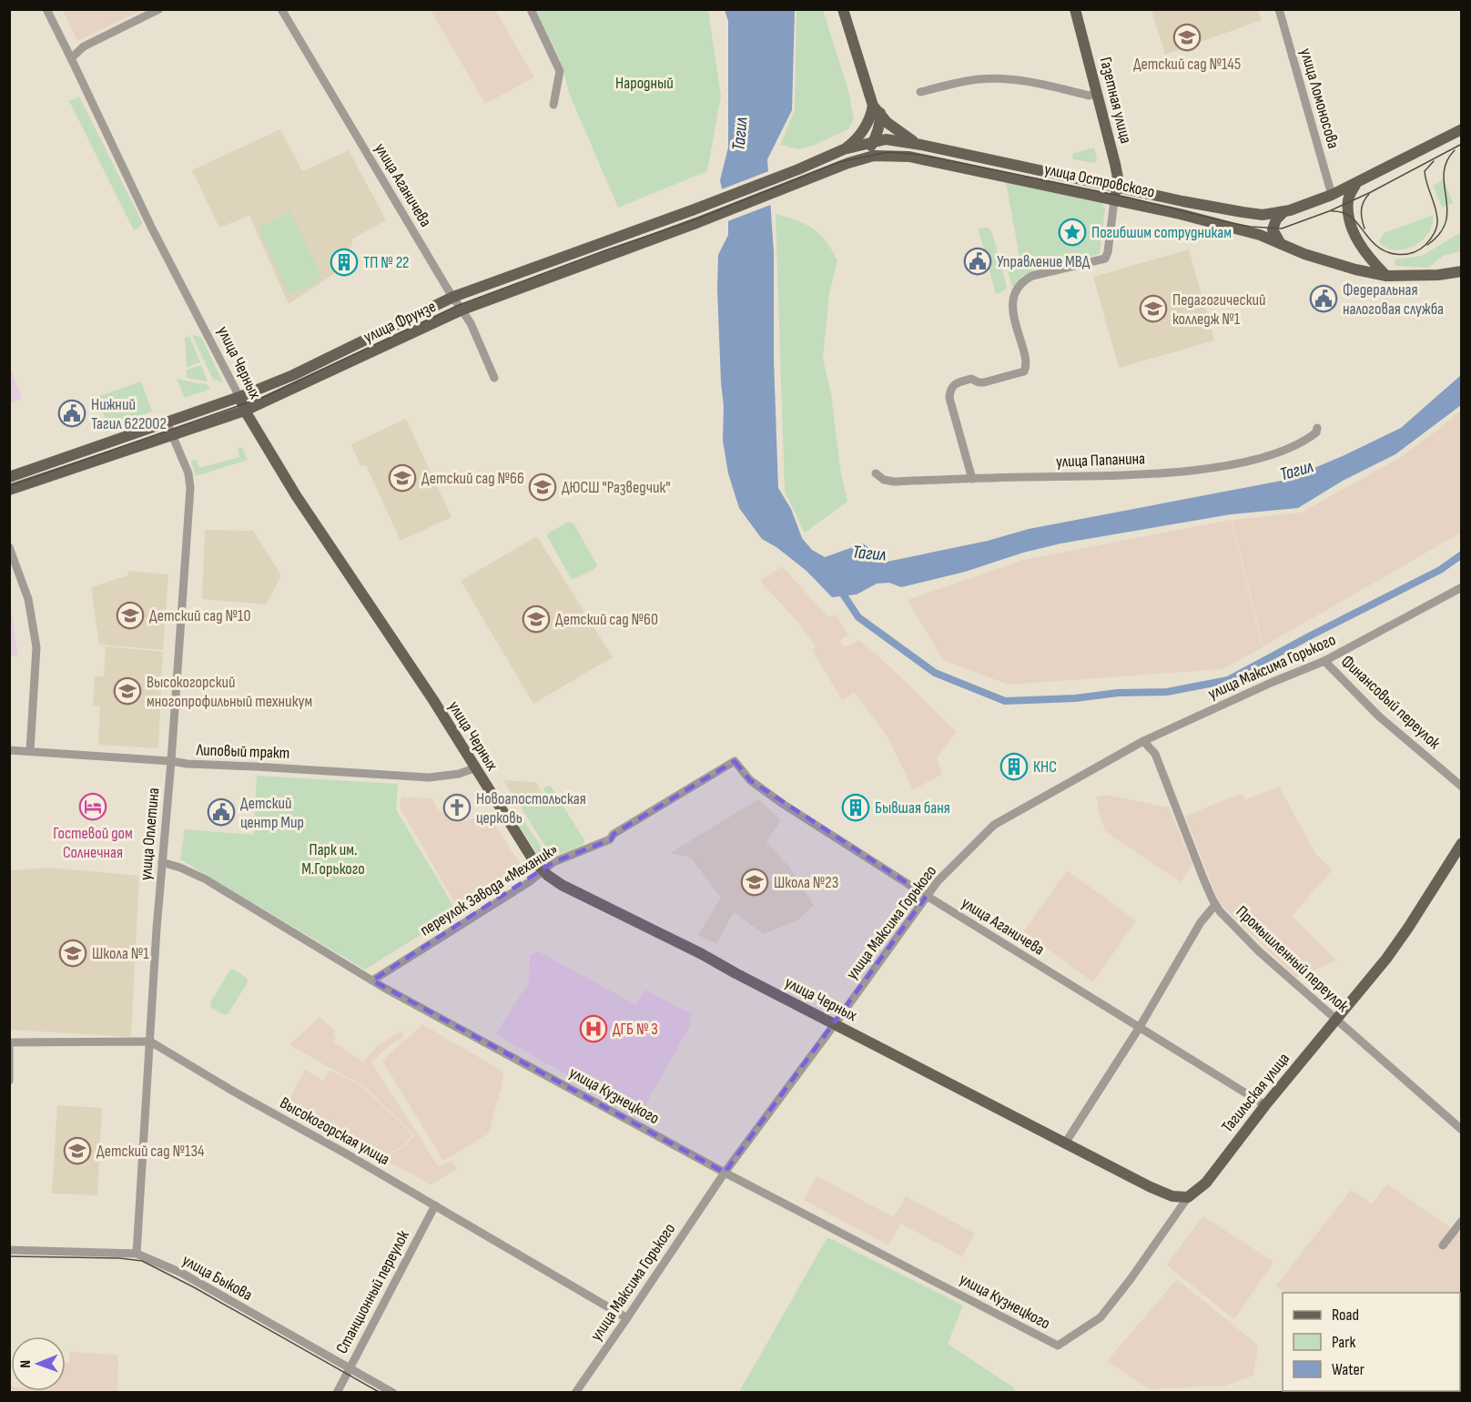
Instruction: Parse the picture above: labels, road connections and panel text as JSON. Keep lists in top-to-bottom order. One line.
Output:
{"streets":{"main road":["Газетная улица","улица Островского","улица Фрунзе","улица Черных","Тагильская улица"],"street":["улица Ломоносова","улица Аганичева","улица Папанина","улица Максима Горького","Финансовый переулок","Липовый тракт","улица Оплетина","переулок Завода «Механик»","Промышленный переулок","улица Кузнецкого","Высокогорская улица","улица Быкова","Станционный переулок"]},"crossings":[["улица Ломоносова","улица Островского"],["Газетная улица","улица Островского"],["улица Островского","улица Фрунзе"],["улица Аганичева","улица Фрунзе"],["улица Аганичева","улица Максима Горького"],["улица Аганичева","переулок Завода «Механик»"],["улица Аганичева","Тагильская улица"],["улица Фрунзе","улица Черных"],["улица Фрунзе","улица Оплетина"],["улица Черных","улица Максима Горького"],["улица Черных","Липовый тракт"],["улица Черных","переулок Завода «Механик»"],["улица Черных","Тагильская улица"],["улица Максима Горького","Финансовый переулок"],["улица Максима Горького","Промышленный переулок"],["улица Максима Горького","улица Кузнецкого"],["улица Максима Горького","Высокогорская улица"],["Липовый тракт","улица Оплетина"],["улица Оплетина","улица Кузнецкого"],["улица Оплетина","Высокогорская улица"],["улица Оплетина","улица Быкова"],["переулок Завода «Механик»","улица Кузнецкого"],["Промышленный переулок","Тагильская улица"],["Тагильская улица","улица Кузнецкого"],["Высокогорская улица","Станционный переулок"],["улица Быкова","Станционный переулок"]],"water":["Тагил"],"parks":["Народный","Парк им. М.Горького"],"places":{"school or university":["Детский сад №145","Педагогический колледж №1","Детский сад №66","ДЮСШ \"Разведчик\"","Детский сад №10","Детский сад №60","Высокогорский многопрофильный техникум","Школа №23","Школа №1","Детский сад №134"],"place":["Погибшим сотрудникам"],"public building":["Управление МВД","Федеральная налоговая служба","Нижний Тагил 622002","Детский центр Мир"],"building":["ТП № 22","КНС","Бывшая баня"],"hotel":["Гостевой дом Солнечная"],"church":["Новоапостольская церковь"],"hospital":["ДГБ № 3"]},"legend":["Road","Park","Water"],"north":"left"}
